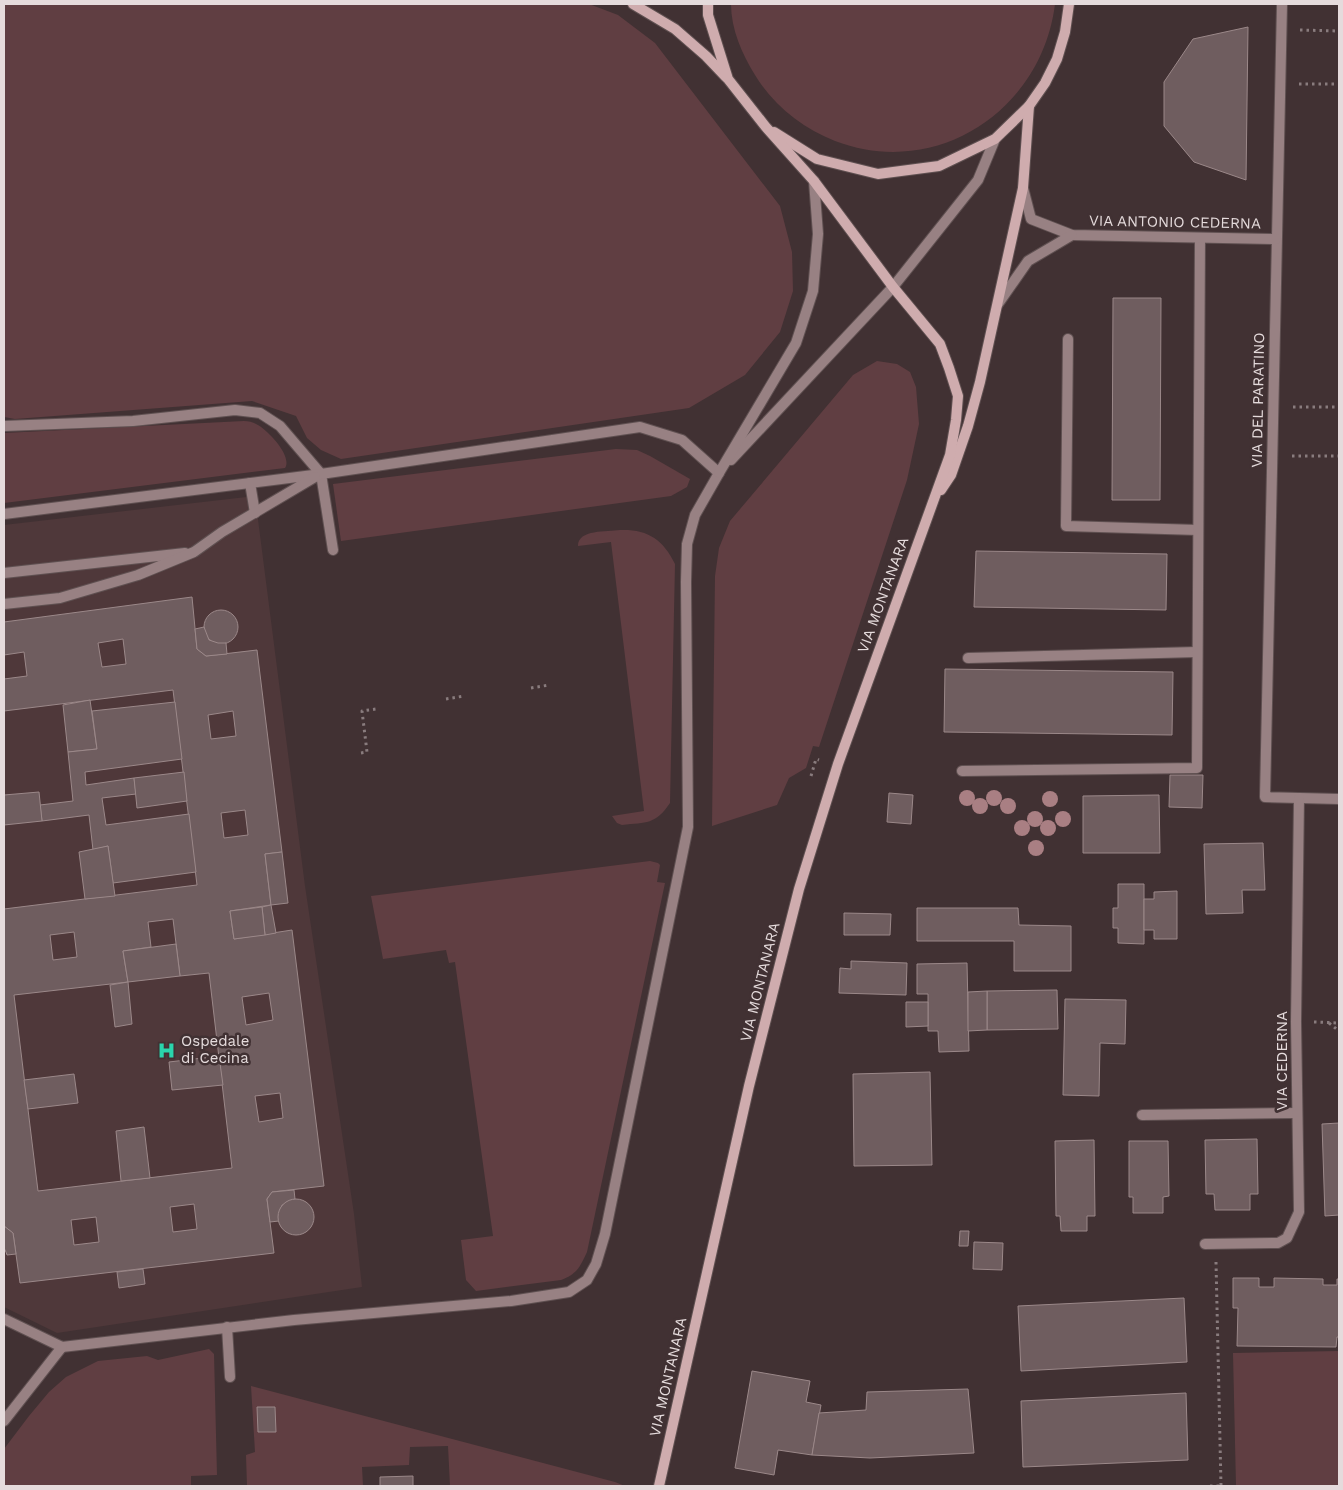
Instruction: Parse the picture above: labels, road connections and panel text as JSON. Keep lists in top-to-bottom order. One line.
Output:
{"streets":{"main road":["VIA MONTANARA"],"street":["VIA ANTONIO CEDERNA","VIA DEL PARATINO","VIA CEDERNA"]},"crossings":[["VIA ANTONIO CEDERNA","VIA DEL PARATINO"],["VIA DEL PARATINO","VIA CEDERNA"]],"places":{"hospital":["Ospedale di Cecina"]}}
